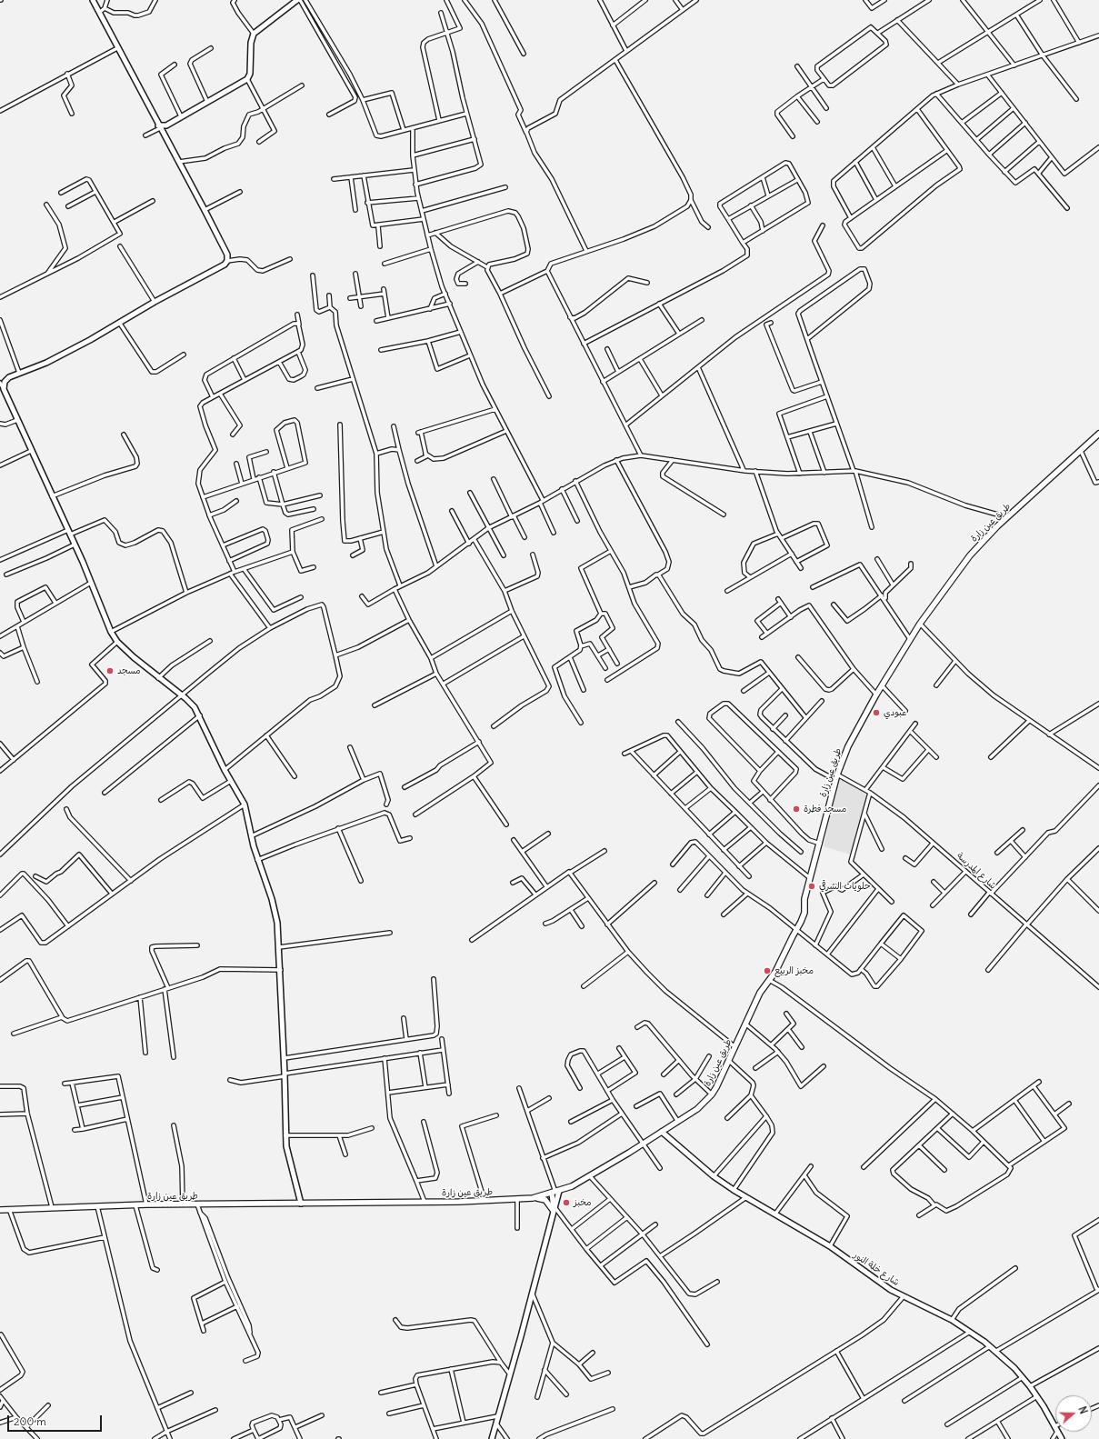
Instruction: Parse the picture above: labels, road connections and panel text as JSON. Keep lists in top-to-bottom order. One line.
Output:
{"streets":{"main road":["طريق عين زارة","شارع خلة النور"],"street":["شارع المدرسة"]},"crossings":[["طريق عين زارة","شارع المدرسة"],["طريق عين زارة","شارع خلة النور"]],"places":["مسجد","عبودي","مسجد فطرة","حلويات الشرقي","مخبز الربيع","مخبز"],"scale_bar":"200 m","north":"right"}
